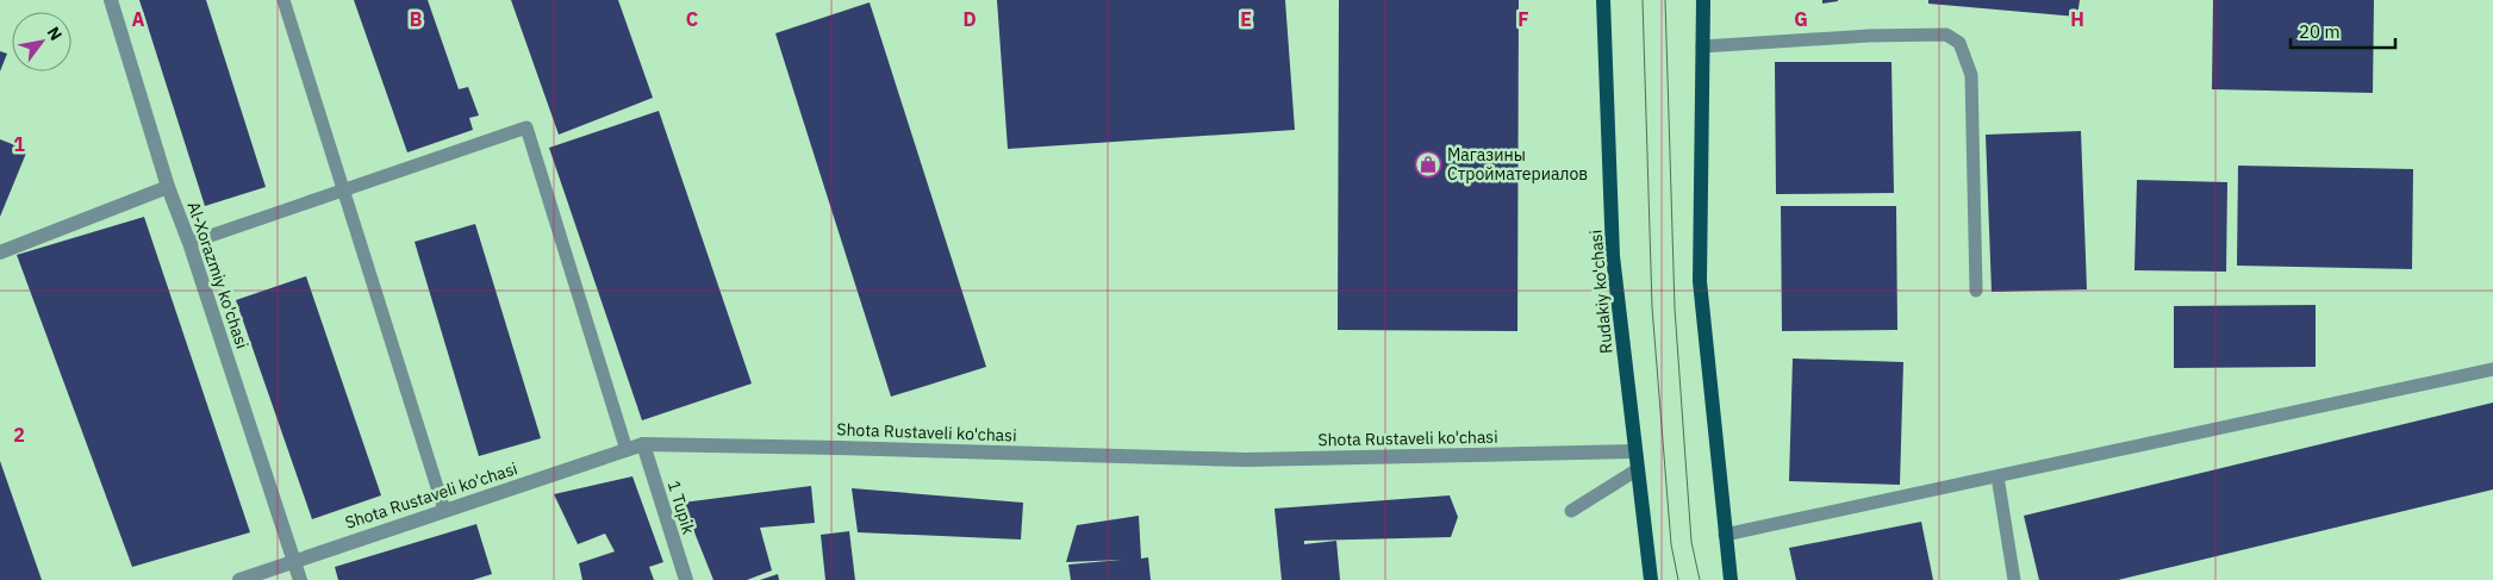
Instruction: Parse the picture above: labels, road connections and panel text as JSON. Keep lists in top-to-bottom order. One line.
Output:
{"streets":{"main road":["Rudakiy ko'chasi"],"street":["Al-Xorazmiy ko'chasi","Shota Rustaveli ko'chasi","1 Tupik"]},"crossings":[["Al-Xorazmiy ko'chasi","Shota Rustaveli ko'chasi"],["Rudakiy ko'chasi","Shota Rustaveli ko'chasi"],["Shota Rustaveli ko'chasi","1 Tupik"]],"places":{"shop":["Магазины Стройматериалов"]},"scale_bar":"20 m","north":"top right","grid":{"columns":["A","B","C","D","E","F","G","H"],"rows":["1","2"]}}
